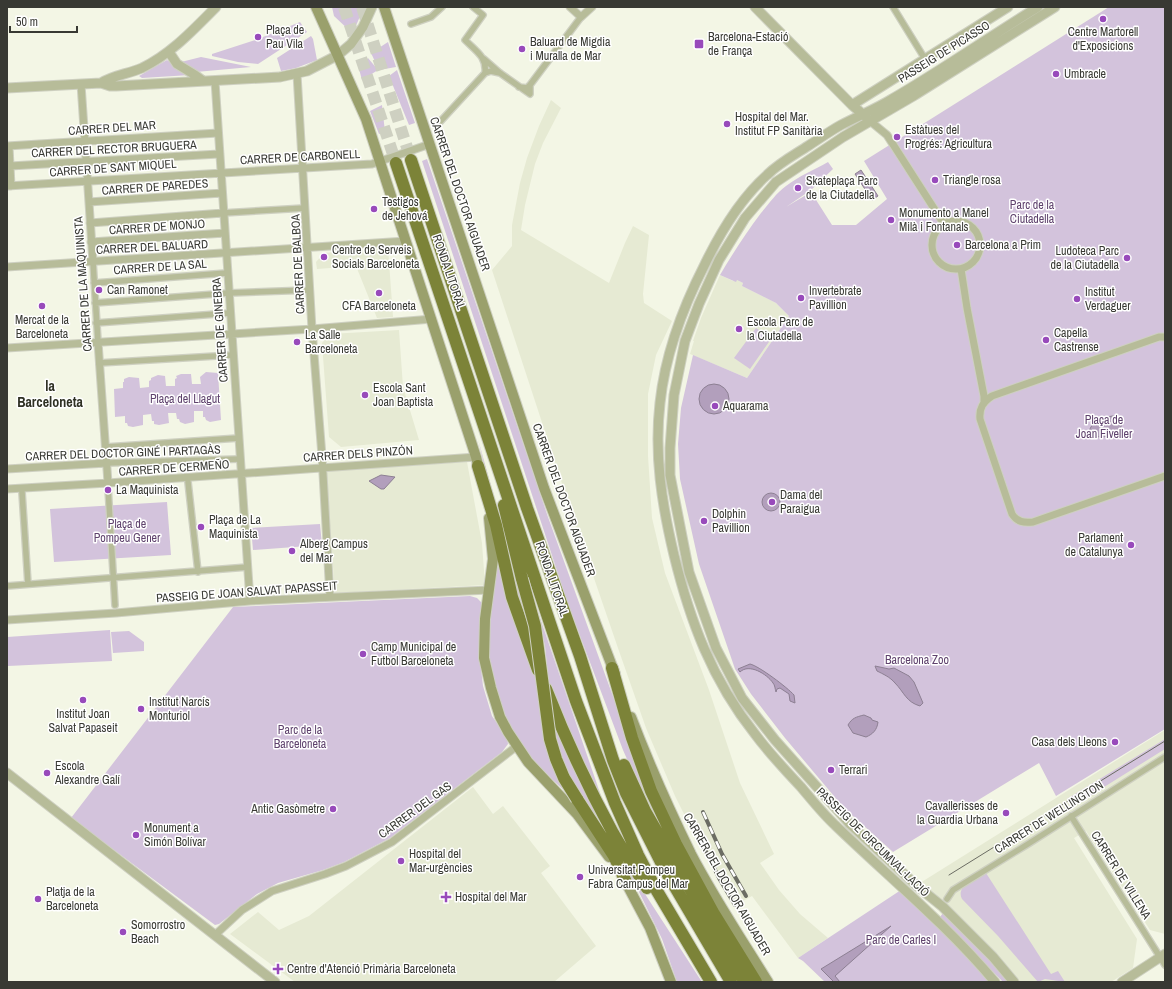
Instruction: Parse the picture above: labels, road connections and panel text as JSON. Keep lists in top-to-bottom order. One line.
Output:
{"streets":{"highway":["RONDA LITORAL"],"main road":["CARRER DEL DOCTOR AIGUADER"],"street":["PASSEIG DE PICASSO","CARRER DEL MAR","CARRER DEL RECTOR BRUGUERA","CARRER DE CARBONELL","CARRER DE SANT MIQUEL","CARRER DE PAREDES","CARRER DE MONJO","CARRER DEL BALUARD","CARRER DE BALBOA","CARRER DE LA SAL","CARRER DE LA MAQUINISTA","CARRER DE GINEBRA","CARRER DEL DOCTOR GINÉ I PARTAGÀS","CARRER DELS PINZÓN","CARRER DE CERMEÑO","PASSEIG DE JOAN SALVAT PAPASSEIT","CARRER DEL GAS","CARRER DE WELLINGTON","PASSEIG DE CIRCUMVAL·LACIÓ","CARRER DE VILLENA"]},"crossings":[["PASSEIG DE PICASSO","PASSEIG DE CIRCUMVAL·LACIÓ"],["CARRER DEL MAR","CARRER DE LA MAQUINISTA"],["CARRER DEL MAR","CARRER DE GINEBRA"],["CARRER DEL RECTOR BRUGUERA","CARRER DE LA MAQUINISTA"],["CARRER DEL RECTOR BRUGUERA","CARRER DE GINEBRA"],["CARRER DE CARBONELL","CARRER DE SANT MIQUEL"],["CARRER DE CARBONELL","CARRER DE BALBOA"],["CARRER DE CARBONELL","CARRER DE GINEBRA"],["CARRER DE SANT MIQUEL","CARRER DE LA MAQUINISTA"],["CARRER DE SANT MIQUEL","CARRER DE GINEBRA"],["CARRER DE PAREDES","CARRER DE LA MAQUINISTA"],["CARRER DE PAREDES","CARRER DE GINEBRA"],["CARRER DE MONJO","CARRER DE LA MAQUINISTA"],["CARRER DE MONJO","CARRER DE GINEBRA"],["CARRER DEL BALUARD","CARRER DE BALBOA"],["CARRER DEL BALUARD","CARRER DE LA MAQUINISTA"],["CARRER DEL BALUARD","CARRER DE GINEBRA"],["CARRER DE BALBOA","CARRER DELS PINZÓN"],["CARRER DE BALBOA","PASSEIG DE JOAN SALVAT PAPASSEIT"],["CARRER DE LA SAL","CARRER DE LA MAQUINISTA"],["CARRER DE LA SAL","CARRER DE GINEBRA"],["CARRER DE LA MAQUINISTA","CARRER DEL DOCTOR GINÉ I PARTAGÀS"],["CARRER DE LA MAQUINISTA","CARRER DE CERMEÑO"],["CARRER DE GINEBRA","CARRER DEL DOCTOR GINÉ I PARTAGÀS"],["CARRER DE GINEBRA","CARRER DELS PINZÓN"],["CARRER DE GINEBRA","CARRER DE CERMEÑO"],["CARRER DE GINEBRA","PASSEIG DE JOAN SALVAT PAPASSEIT"],["CARRER DELS PINZÓN","CARRER DE CERMEÑO"],["CARRER DE WELLINGTON","CARRER DE VILLENA"]],"districts":["la Barceloneta"],"parks":["Parc de la Ciutadella","Plaça del Llagut","Plaça de Joan Fiveller","Plaça de Pompeu Gener","Barcelona Zoo","Parc de la Barceloneta","Parc de Carles I"],"places":{"other":["Centre Martorell d'Exposicions","Plaça de Pau Vila","Baluard de Migdia i Muralla de Mar","Umbracle","Hospital del Mar. Institut FP Sanitària","Estàtues del Progrés: Agricultura","Triangle rosa","Skateplaça Parc de la Ciutadella","Testigos de Jehová","Monumento a Manel Milà i Fontanals","Barcelona a Prim","Centre de Serveis Socials Barceloneta","Ludoteca Parc de la Ciutadella","Can Ramonet","CFA Barceloneta","Invertebrate Pavillion","Institut Verdaguer","Mercat de la Barceloneta","Escola Parc de la Ciutadella","Capella Castrense","La Salle Barceloneta","Escola Sant Joan Baptista","Aquarama","La Maquinista","Dama del Paraigua","Dolphin Pavillion","Plaça de La Maquinista","Parlament de Catalunya","Alberg Campus del Mar","Camp Municipal de Futbol Barceloneta","Institut Joan Salvat Papaseit","Institut Narcís Monturiol","Casa dels Lleons","Terrari","Escola Alexandre Galí","Antic Gasòmetre","Cavallerisses de la Guardia Urbana","Monument a Simón Bolívar","Hospital del Mar-urgències","Universitat Pompeu Fabra Campus del Mar","Platja de la Barceloneta","Somorrostro Beach"],"transit":["Barcelona-Estació de França"],"health":["Hospital del Mar","Centre d'Atenció Primària Barceloneta"]},"scale_bar":"50 m"}
